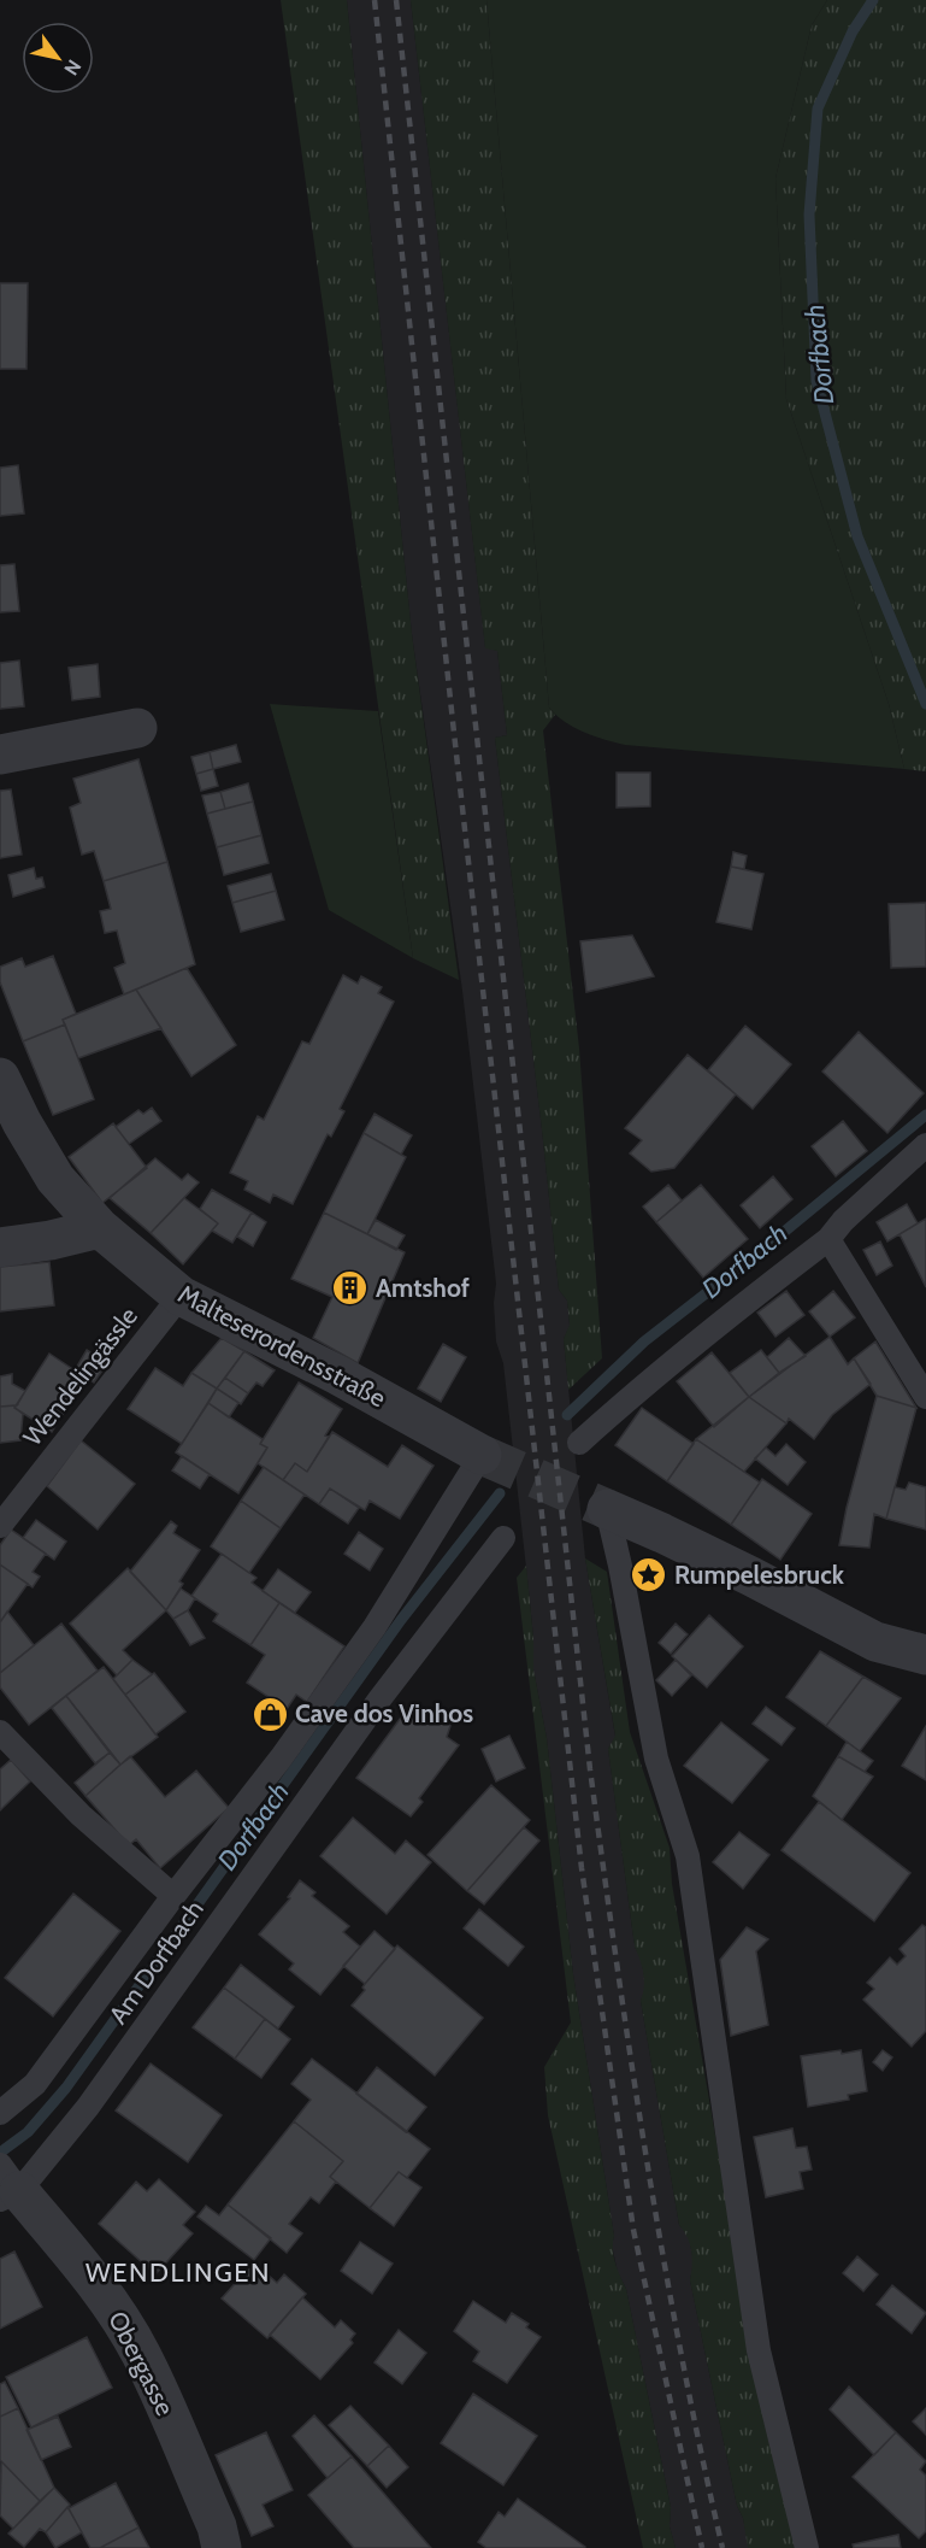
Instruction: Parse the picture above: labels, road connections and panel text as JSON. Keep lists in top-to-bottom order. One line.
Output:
{"streets":{"street":["Malteserordensstraße","Obergasse"],"lane":["Wendelingässle","Am Dorfbach"]},"crossings":[["Malteserordensstraße","Wendelingässle"],["Malteserordensstraße","Am Dorfbach"],["Am Dorfbach","Obergasse"]],"districts":["WENDLINGEN"],"water":["Dorfbach"],"places":{"building":["Amtshof"],"place":["Rumpelesbruck"],"shop":["Cave dos Vinhos"]},"north":"bottom right"}
